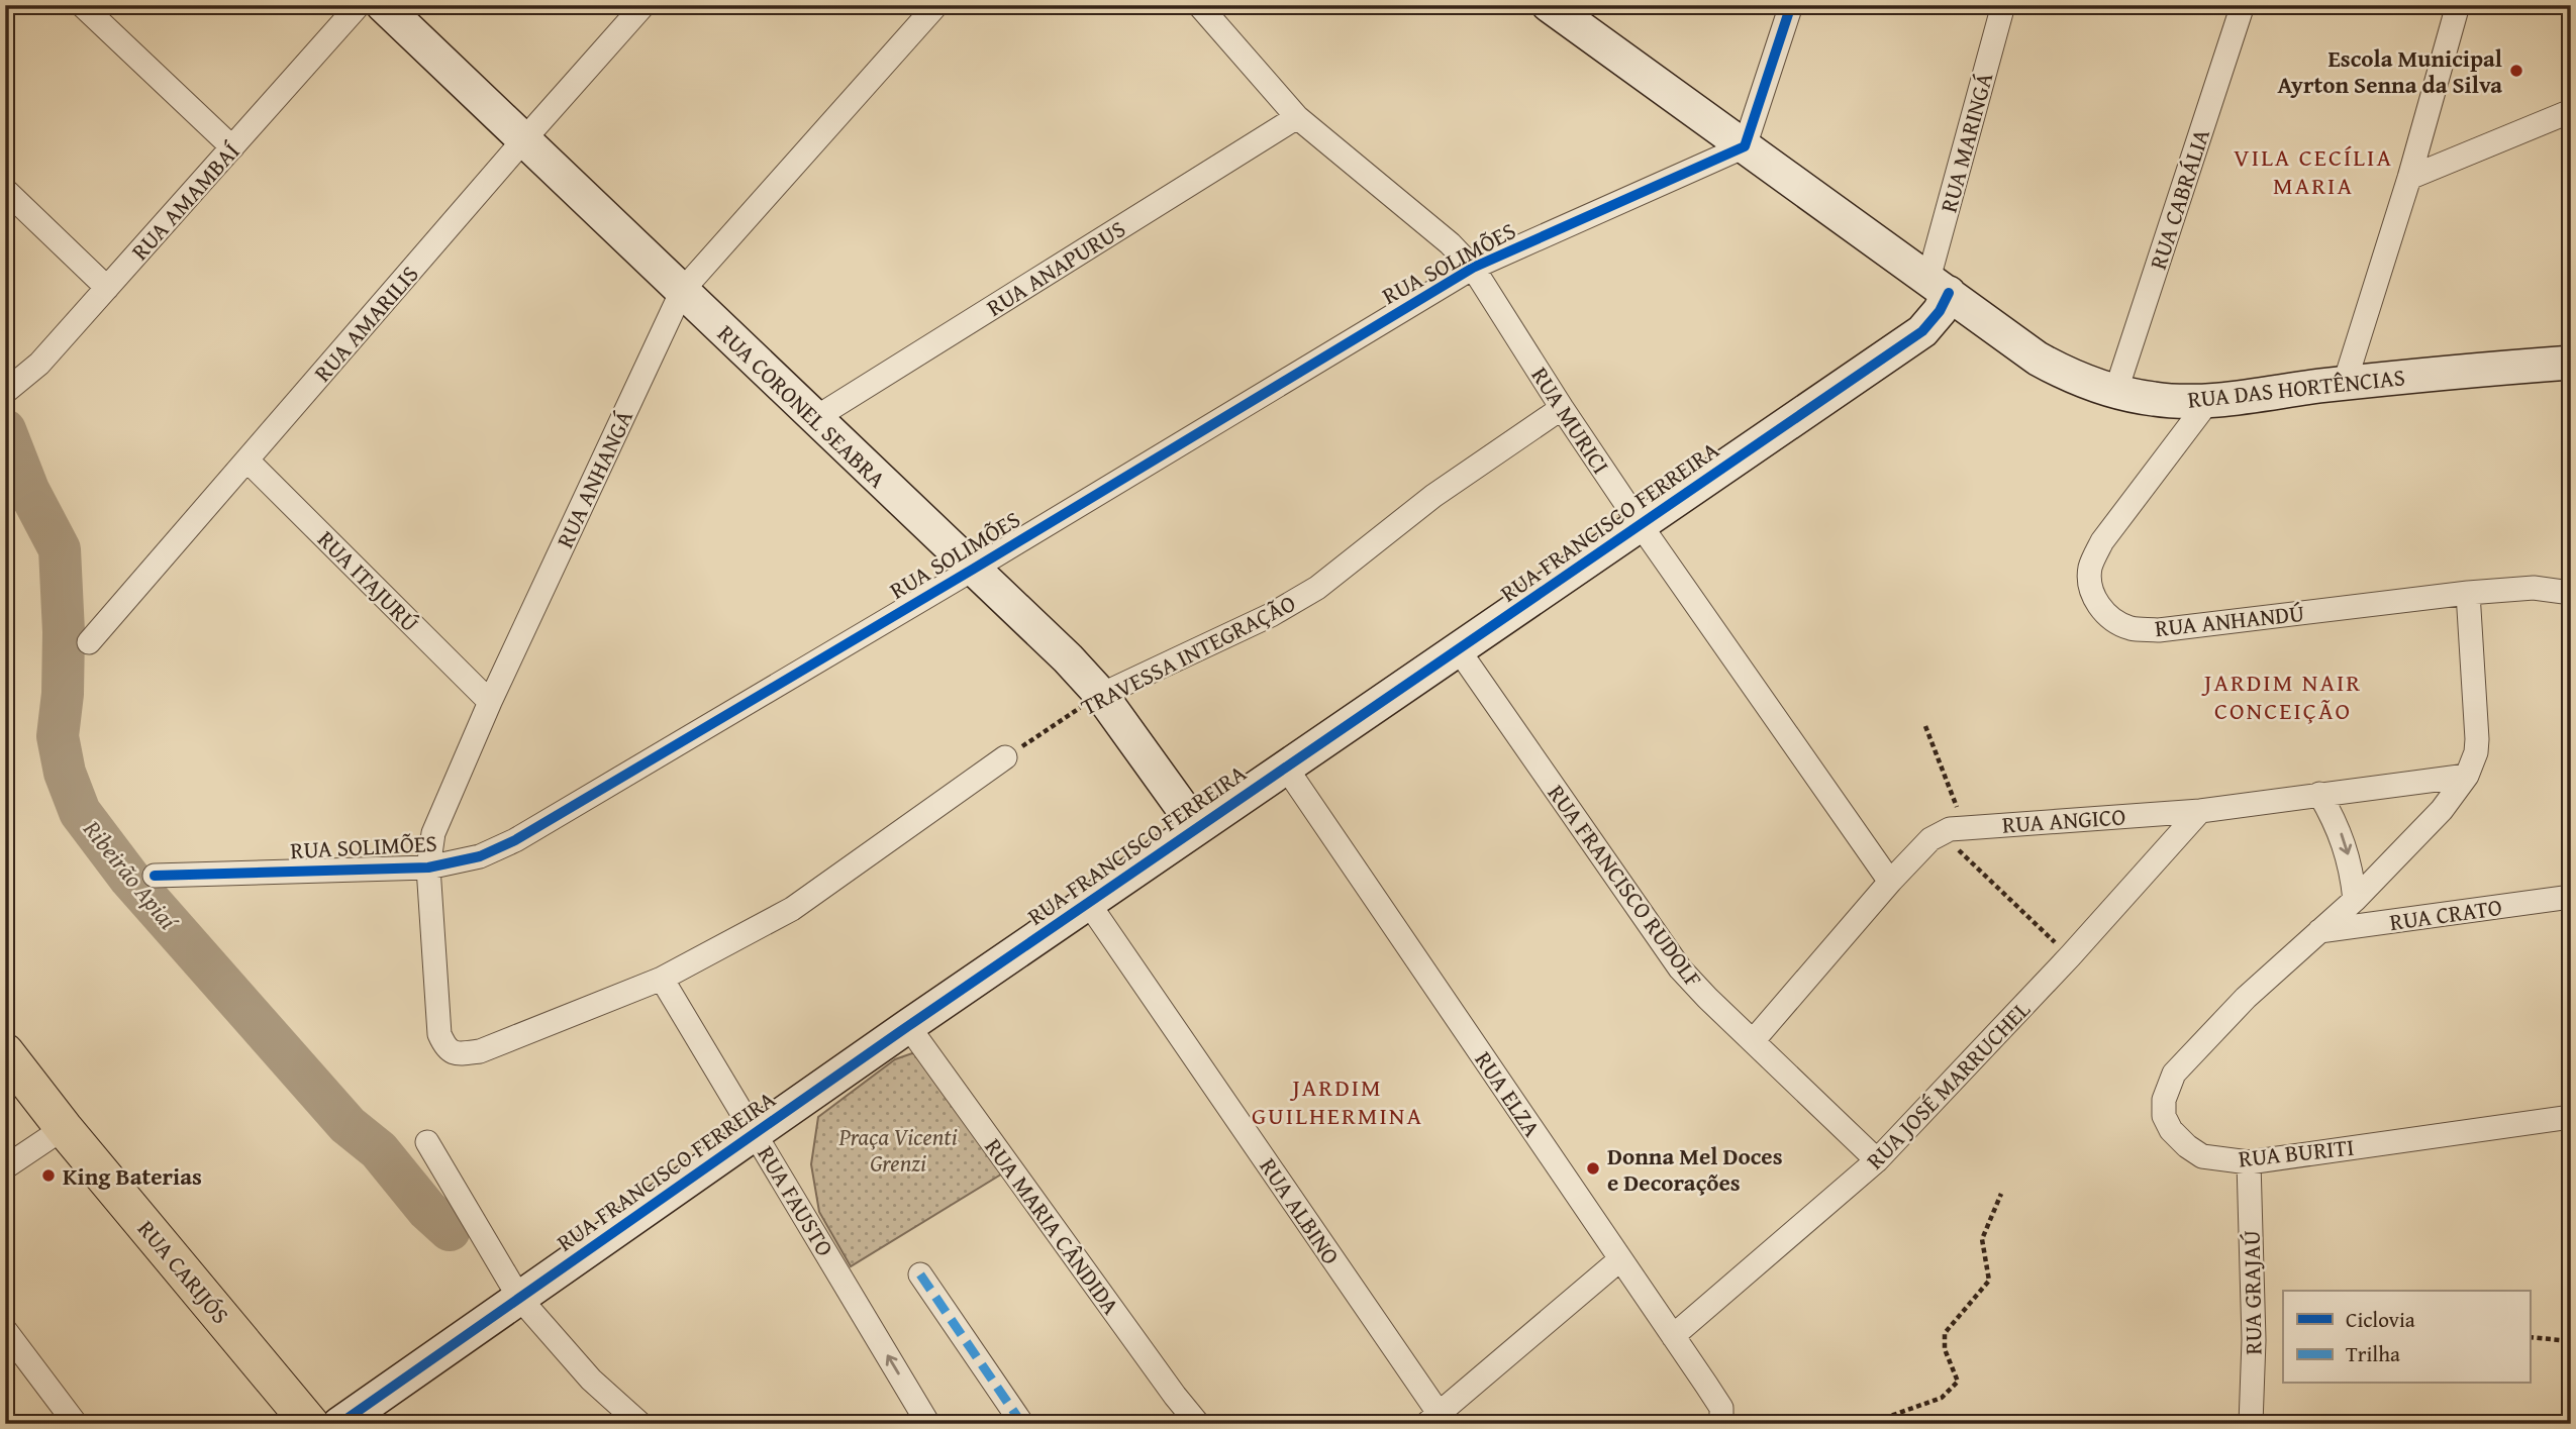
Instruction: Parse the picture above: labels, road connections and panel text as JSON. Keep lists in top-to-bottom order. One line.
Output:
{"streets":{"main road":["RUA CARIJÓS"],"street":["RUA MARINGÁ","RUA CABRÁLIA","RUA AMAMBAÍ","RUA SOLIMÕES","RUA ANAPURUS","RUA AMARILIS","RUA DAS HORTÊNCIAS","RUA CORONEL SEABRA","RUA MURICI","RUA ANHANGÁ","RUA FRANCISCO FERREIRA","RUA ITAJURÚ","RUA ANHANDÚ","TRAVESSA INTEGRAÇÃO","RUA ANGICO","RUA FRANCISCO RUDOLF","RUA CRATO","RUA JOSÉ MARRUCHEL","RUA ELZA","RUA BURITI","RUA FAUSTO","RUA ALBINO","RUA MARIA CÂNDIDA","RUA GRAJAÚ"]},"crossings":[["RUA MARINGÁ","RUA DAS HORTÊNCIAS"],["RUA MARINGÁ","RUA FRANCISCO FERREIRA"],["RUA CABRÁLIA","RUA DAS HORTÊNCIAS"],["RUA SOLIMÕES","RUA DAS HORTÊNCIAS"],["RUA SOLIMÕES","RUA CORONEL SEABRA"],["RUA SOLIMÕES","RUA MURICI"],["RUA SOLIMÕES","RUA ANHANGÁ"],["RUA ANAPURUS","RUA CORONEL SEABRA"],["RUA ANAPURUS","RUA MURICI"],["RUA AMARILIS","RUA CORONEL SEABRA"],["RUA AMARILIS","RUA ITAJURÚ"],["RUA DAS HORTÊNCIAS","RUA FRANCISCO FERREIRA"],["RUA DAS HORTÊNCIAS","RUA ANHANDÚ"],["RUA CORONEL SEABRA","RUA ANHANGÁ"],["RUA CORONEL SEABRA","RUA FRANCISCO FERREIRA"],["RUA CORONEL SEABRA","TRAVESSA INTEGRAÇÃO"],["RUA MURICI","RUA FRANCISCO FERREIRA"],["RUA MURICI","TRAVESSA INTEGRAÇÃO"],["RUA ANHANGÁ","RUA ITAJURÚ"],["RUA ANHANGÁ","RUA FAUSTO"],["RUA FRANCISCO FERREIRA","RUA FRANCISCO RUDOLF"],["RUA FRANCISCO FERREIRA","RUA ELZA"],["RUA FRANCISCO FERREIRA","RUA FAUSTO"],["RUA FRANCISCO FERREIRA","RUA ALBINO"],["RUA FRANCISCO FERREIRA","RUA MARIA CÂNDIDA"],["RUA ANHANDÚ","RUA BURITI"],["RUA ANGICO","RUA JOSÉ MARRUCHEL"],["RUA ANGICO","RUA BURITI"],["RUA FRANCISCO RUDOLF","RUA JOSÉ MARRUCHEL"],["RUA CRATO","RUA BURITI"],["RUA JOSÉ MARRUCHEL","RUA ELZA"],["RUA BURITI","RUA GRAJAÚ"]],"districts":["VILA CECÍLIA MARIA","JARDIM NAIR CONCEIÇÃO","JARDIM GUILHERMINA"],"water":["Ribeirão Apiaí"],"parks":["Praça Vicenti Grenzi"],"places":["Escola Municipal Ayrton Senna da Silva","Donna Mel Doces e Decorações","King Baterias"],"legend":["Ciclovia","Trilha"]}
